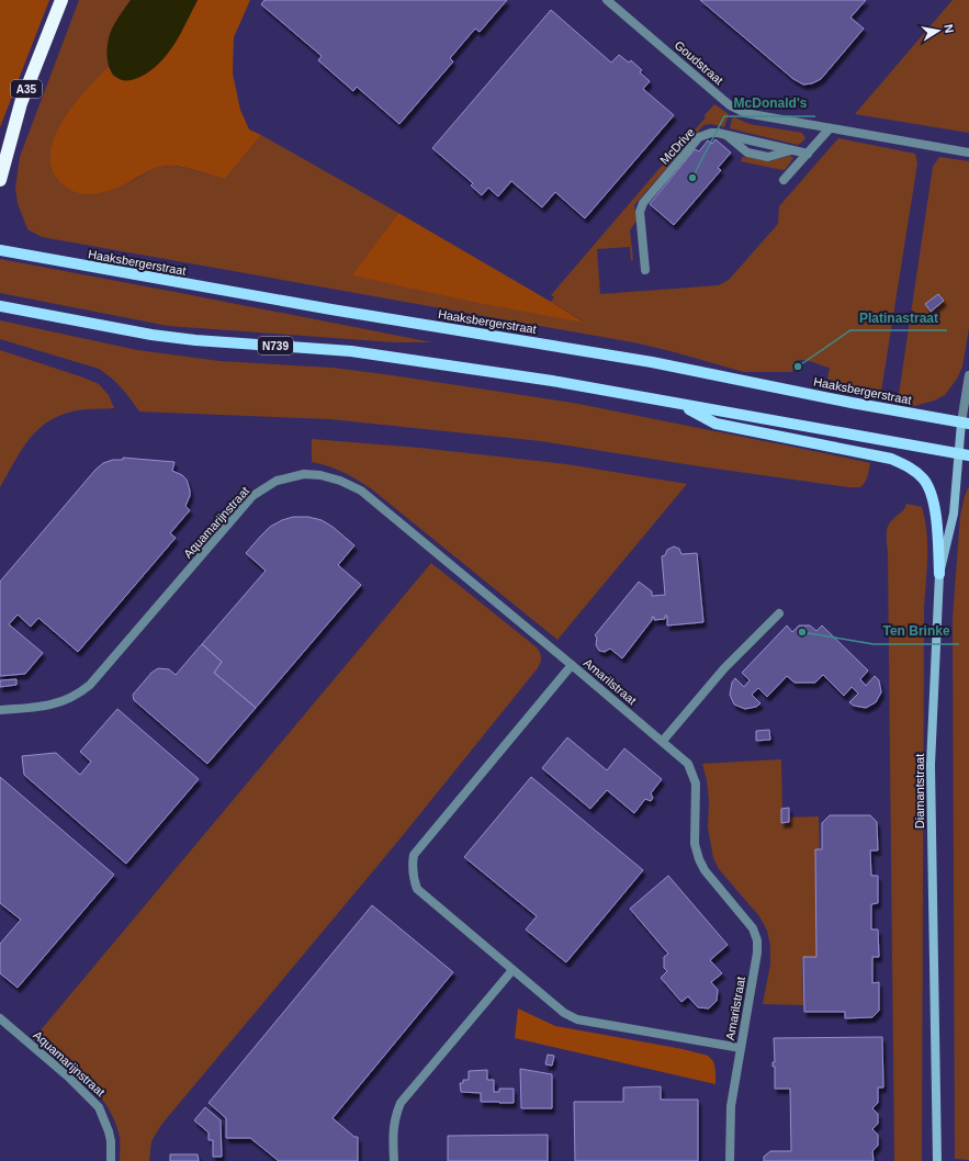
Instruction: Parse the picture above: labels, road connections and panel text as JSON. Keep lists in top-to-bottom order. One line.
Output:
{"streets":{"highway":["A35"],"main road":["Haaksbergerstraat","N739","Diamantstraat"],"street":["Goudstraat","McDrive","Aquamarijnstraat","Amarilstraat"]},"crossings":[["Haaksbergerstraat","Diamantstraat"],["Aquamarijnstraat","Amarilstraat"]],"places":["McDonald's","Platinastraat","Ten Brinke"],"north":"right"}
